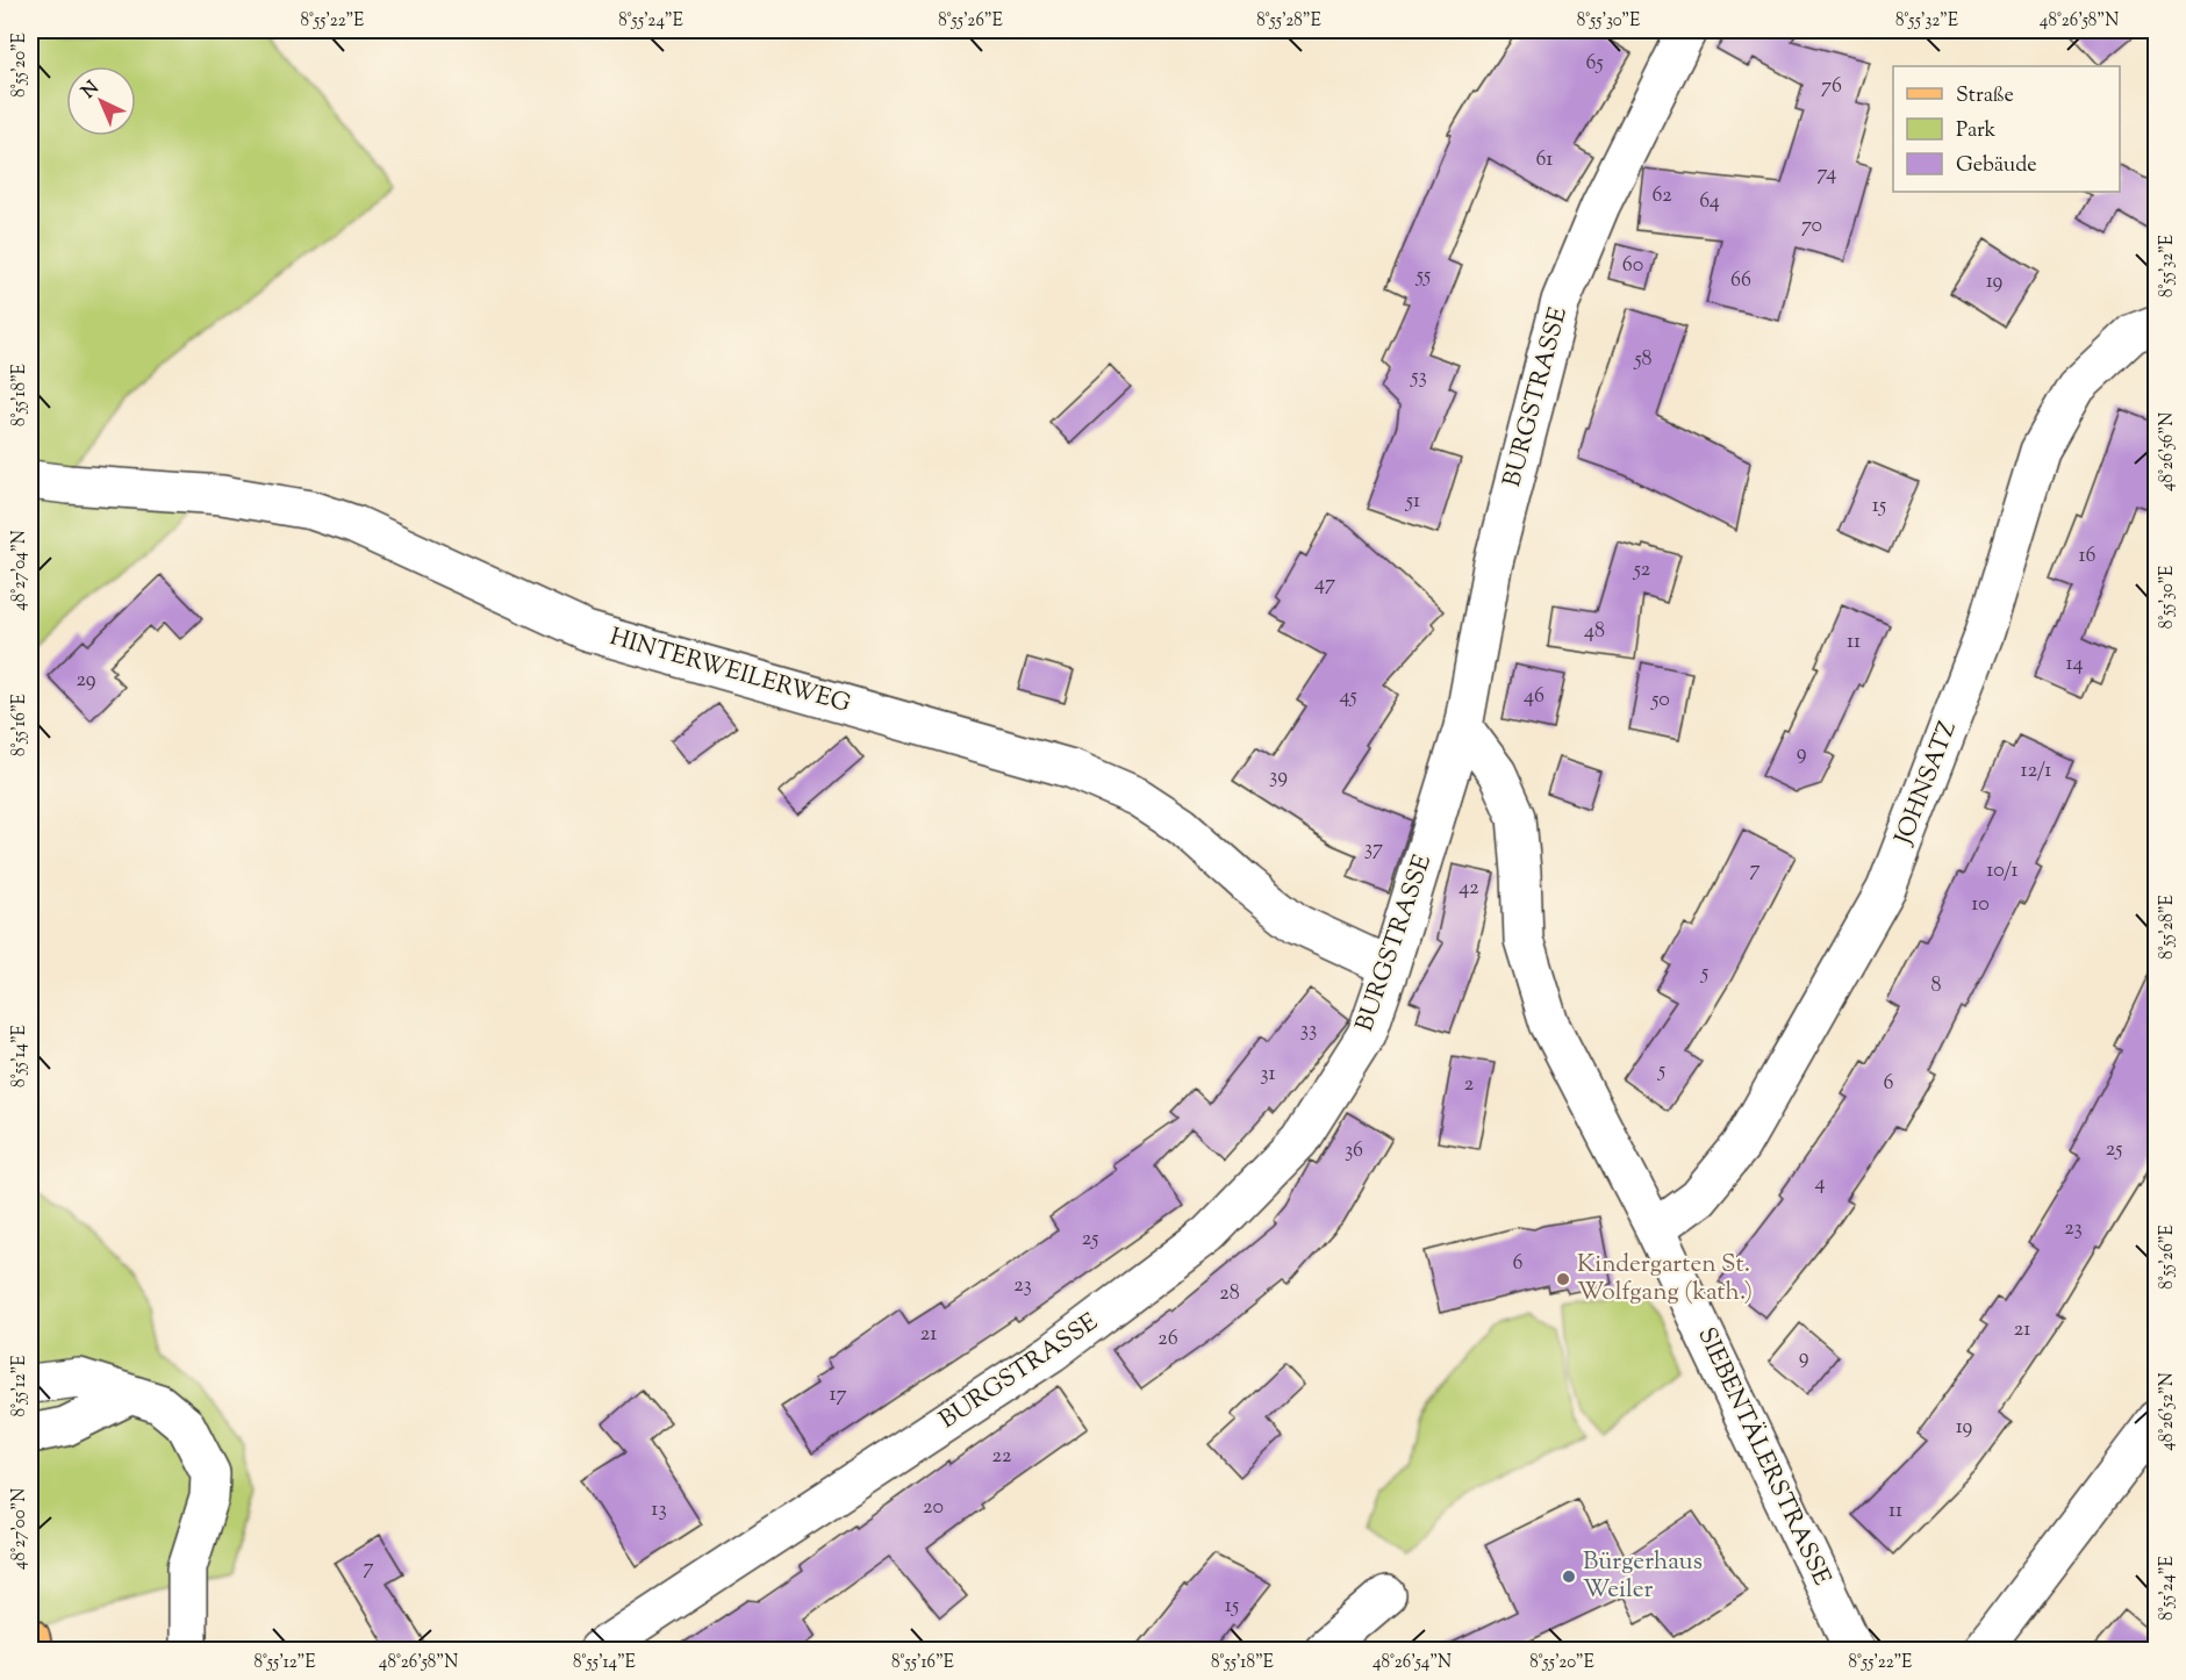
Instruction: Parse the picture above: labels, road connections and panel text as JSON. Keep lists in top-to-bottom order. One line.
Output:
{"streets":{"street":["BURGSTRASSE","HINTERWEILERWEG","JOHNSATZ","SIEBENTÄLERSTRASSE"]},"crossings":[["BURGSTRASSE","HINTERWEILERWEG"],["BURGSTRASSE","SIEBENTÄLERSTRASSE"],["JOHNSATZ","SIEBENTÄLERSTRASSE"]],"places":["Kindergarten St. Wolfgang (kath.)","Bürgerhaus Weiler"],"house_numbers":["65","76","61","74","62","64","70","60","55","66","19","58","53","51","15","16","52","47","48","11","14","29","45","46","50","9","12/1","39","37","7","10/1","42","10","5","8","33","5","31","6","2","25","36","4","23","25","6","23","28","21","21","26","9","17","19","22","20","13","11","7","15"],"legend":["Straße","Park","Gebäude"],"north":"top left","coordinates":["8°55'22\"E","8°55'24\"E","8°55'26\"E","8°55'28\"E","8°55'30\"E","8°55'32\"E","48°26'58\"N","8°55'20\"E","8°55'18\"E","48°26'56\"N","48°27'04\"N","8°55'16\"E","8°55'14\"E","8°55'12\"E","48°26'52\"N","48°27'00\"N","48°26'54\"N"]}
